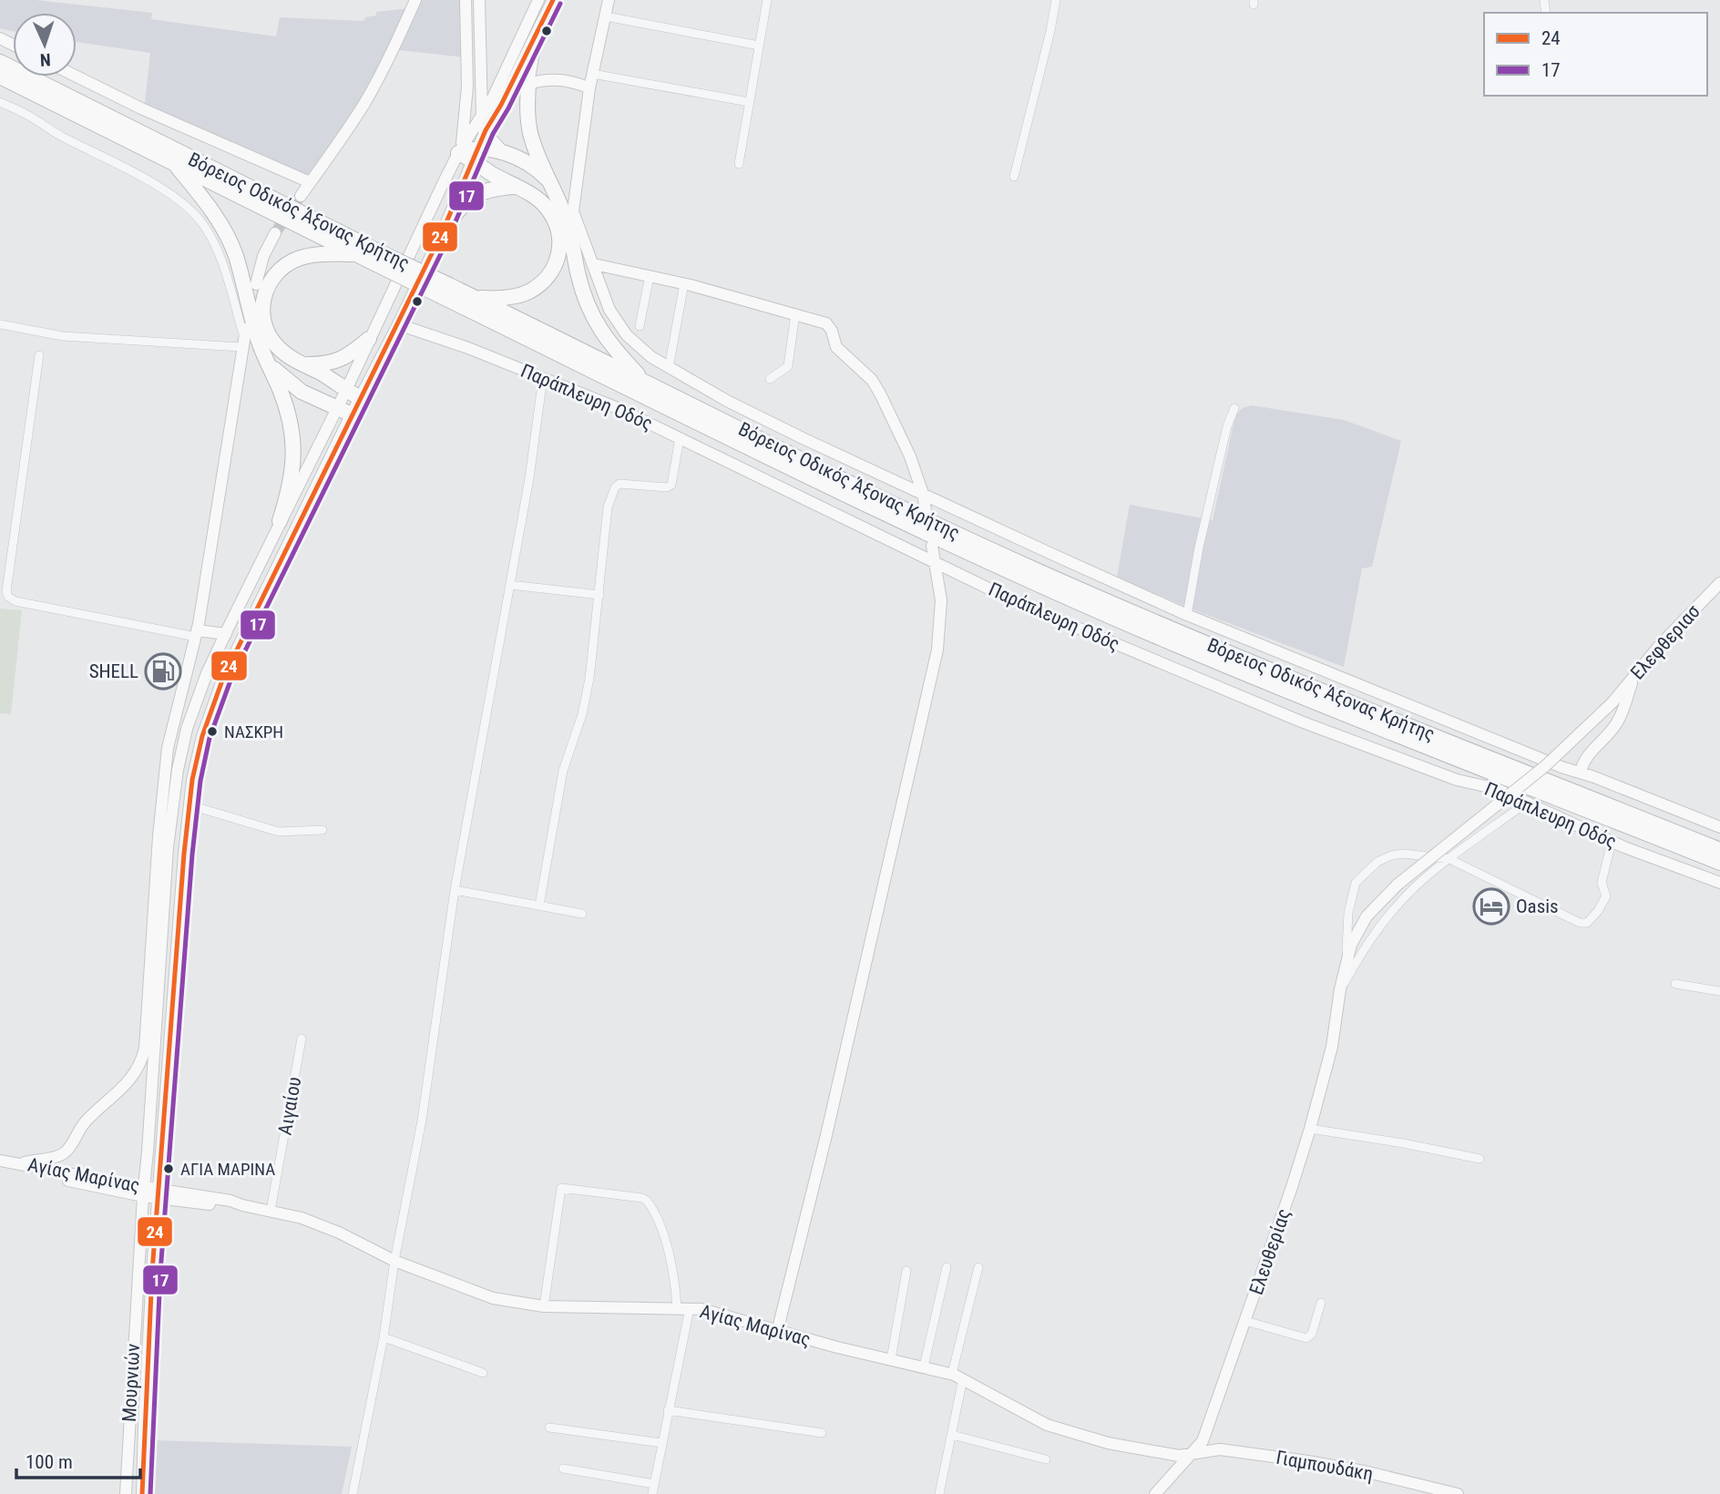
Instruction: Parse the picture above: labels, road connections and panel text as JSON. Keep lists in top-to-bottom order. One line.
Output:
{"streets":{"highway":["Βόρειος Οδικός Άξονας Κρήτης"],"street":["Παράπλευρη Οδός","Ελεφθεριασ","Αιγαίου","Αγίας Μαρίνας","Ελευθερίας","Μουρνιών","Γιαμπουδάκη"]},"crossings":[["Παράπλευρη Οδός","Μουρνιών"],["Ελεφθεριασ","Ελευθερίας"],["Αιγαίου","Αγίας Μαρίνας"],["Αγίας Μαρίνας","Ελευθερίας"],["Αγίας Μαρίνας","Μουρνιών"],["Αγίας Μαρίνας","Γιαμπουδάκη"],["Ελευθερίας","Γιαμπουδάκη"]],"places":{"fuel station":["SHELL"],"other":["ΝΑΣΚΡΗ","ΑΓΙΑ ΜΑΡΙΝΑ"],"hotel":["Oasis"]},"lines":["transit line 24","transit line 17"],"legend":["24","17"],"scale_bar":"100 m","north":"bottom"}
